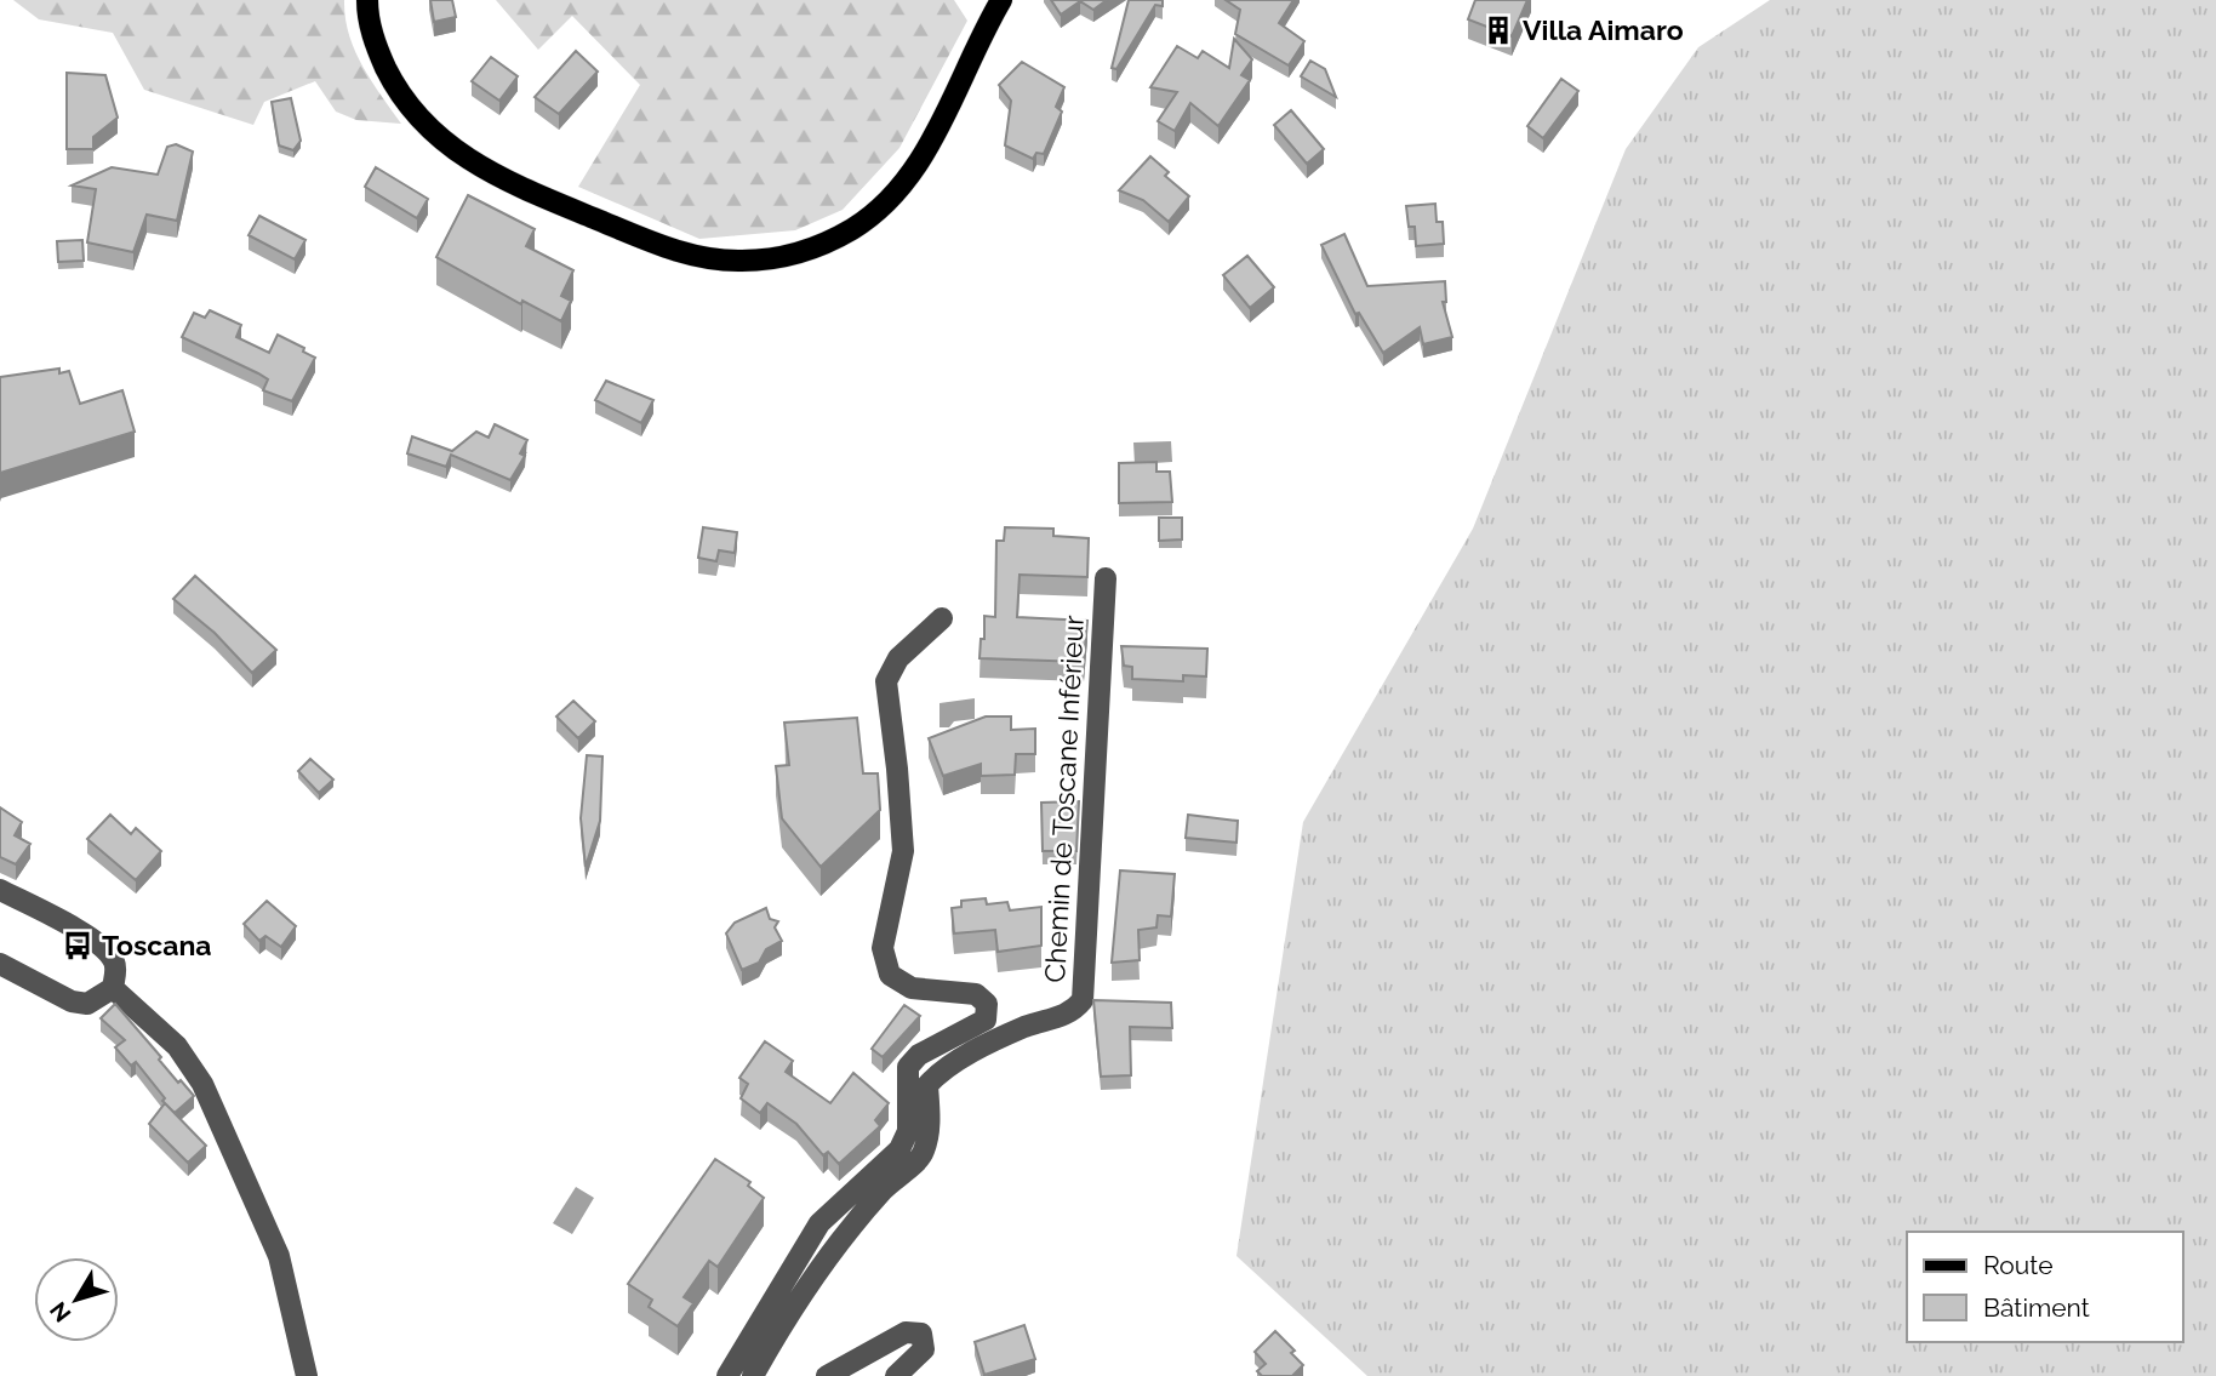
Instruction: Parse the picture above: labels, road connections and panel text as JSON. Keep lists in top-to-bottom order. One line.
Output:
{"streets":{"street":["Chemin de Toscane Inférieur"]},"places":{"building":["Villa Aimaro"],"bus stop":["Toscana"]},"legend":["Route","Bâtiment"],"north":"bottom left"}
